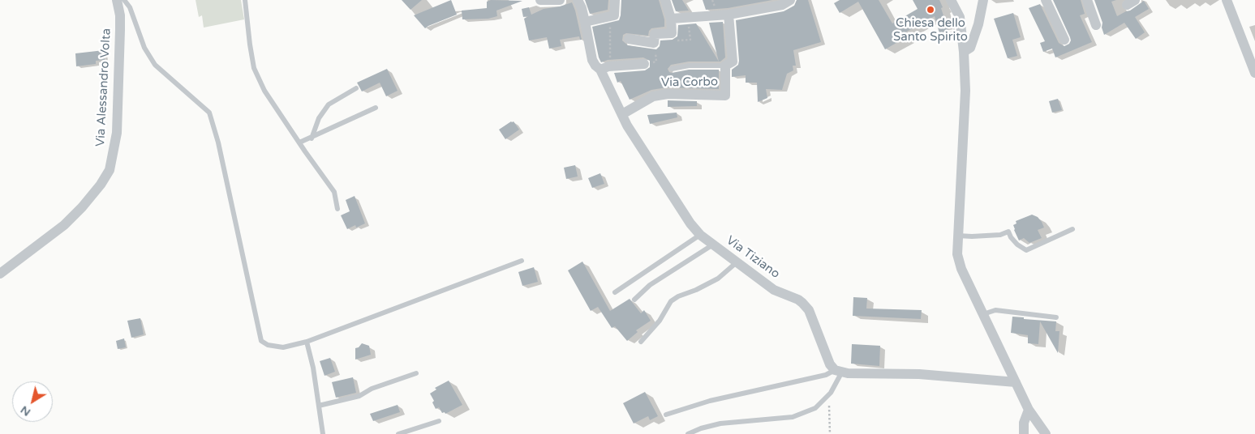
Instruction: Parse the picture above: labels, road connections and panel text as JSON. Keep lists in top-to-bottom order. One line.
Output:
{"streets":{"street":["Via Corbo","Via Alessandro Volta","Via Tiziano"]},"crossings":[["Via Corbo","Via Tiziano"]],"places":["Chiesa dello Santo Spirito"],"north":"bottom left"}
